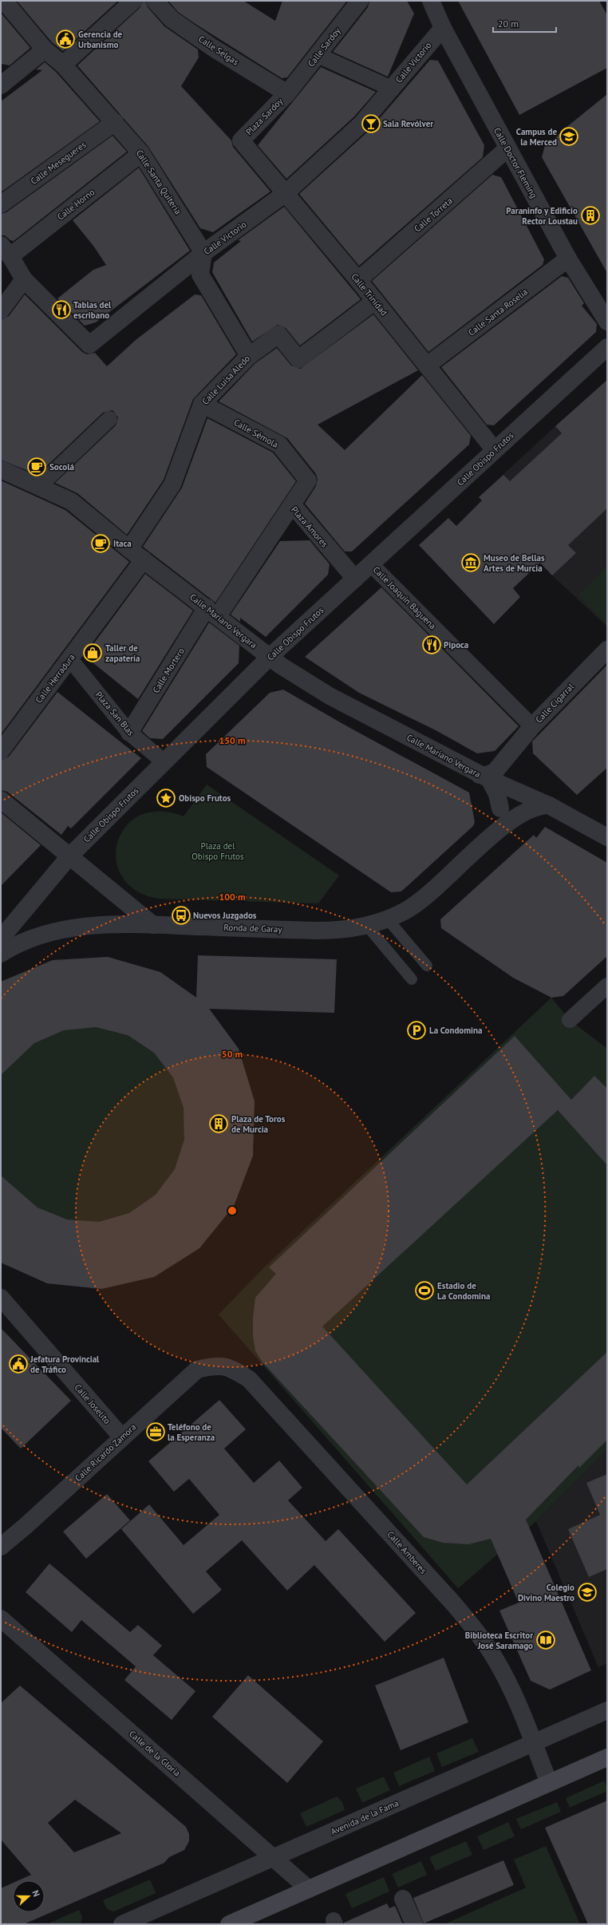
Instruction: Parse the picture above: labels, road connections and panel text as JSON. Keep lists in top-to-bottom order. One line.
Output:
{"streets":{"street":["Calle Sardoy","Calle Selgas","Calle Victorio","Plaza Sardoy","Calle Mesegueres","Calle Doctor Fleming","Calle Santa Quiteria","Calle Horno","Calle Torreta","Calle Trinidad","Calle Santa Roselia","Calle Luisa Aledo","Calle Sémola","Calle Obispo Frutos","Plaza Amores","Calle Joaquín Báguena","Calle Mariano Vergara","Calle Mortero","Calle Herradura","Calle Cigarral","Plaza San Blas","Ronda de Garay","Calle Joselito","Calle Ricardo Zamora","Calle Amberes","Calle de la Gloria","Avenida de la Fama"]},"crossings":[["Calle Sardoy","Calle Selgas"],["Calle Sardoy","Plaza Sardoy"],["Calle Selgas","Plaza Sardoy"],["Calle Victorio","Calle Doctor Fleming"],["Calle Victorio","Calle Santa Quiteria"],["Calle Victorio","Calle Trinidad"],["Plaza Sardoy","Calle Trinidad"],["Calle Mesegueres","Calle Santa Quiteria"],["Calle Doctor Fleming","Calle Torreta"],["Calle Doctor Fleming","Calle Santa Roselia"],["Calle Santa Quiteria","Calle Horno"],["Calle Torreta","Calle Trinidad"],["Calle Trinidad","Calle Santa Roselia"],["Calle Trinidad","Calle Luisa Aledo"],["Calle Trinidad","Calle Obispo Frutos"],["Calle Luisa Aledo","Calle Sémola"],["Calle Luisa Aledo","Calle Mariano Vergara"],["Calle Sémola","Plaza Amores"],["Calle Obispo Frutos","Plaza Amores"],["Calle Obispo Frutos","Calle Joaquín Báguena"],["Calle Obispo Frutos","Calle Mariano Vergara"],["Calle Obispo Frutos","Plaza San Blas"],["Plaza Amores","Calle Mariano Vergara"],["Plaza Amores","Calle Mortero"],["Calle Joaquín Báguena","Calle Cigarral"],["Calle Mariano Vergara","Calle Mortero"],["Calle Mariano Vergara","Calle Herradura"],["Calle Mariano Vergara","Calle Cigarral"],["Calle Mariano Vergara","Ronda de Garay"],["Calle Mortero","Plaza San Blas"],["Calle Herradura","Plaza San Blas"],["Calle Joselito","Calle Ricardo Zamora"],["Calle Ricardo Zamora","Calle Amberes"],["Calle Amberes","Avenida de la Fama"],["Calle de la Gloria","Avenida de la Fama"]],"parks":["Plaza del Obispo Frutos"],"places":{"public building":["Gerencia de Urbanismo","Jefatura Provincial de Tráfico"],"bar":["Sala Revólver"],"school or university":["Campus de la Merced","Colegio Divino Maestro"],"building":["Paraninfo y Edificio Rector Loustau","Plaza de Toros de Murcia"],"restaurant":["Tablas del escribano","Pipoca"],"cafe":["Socolá","Itaca"],"museum":["Museo de Bellas Artes de Murcia"],"shop":["Taller de zapatería"],"place":["Obispo Frutos"],"bus stop":["Nuevos Juzgados"],"parking":["La Condomina"],"sports":["Estadio de La Condomina"],"office":["Teléfono de la Esperanza"],"library":["Biblioteca Escritor José Saramago"]},"scale_bar":"20 m","north":"right","rings":["150 m","100 m","50 m"]}
